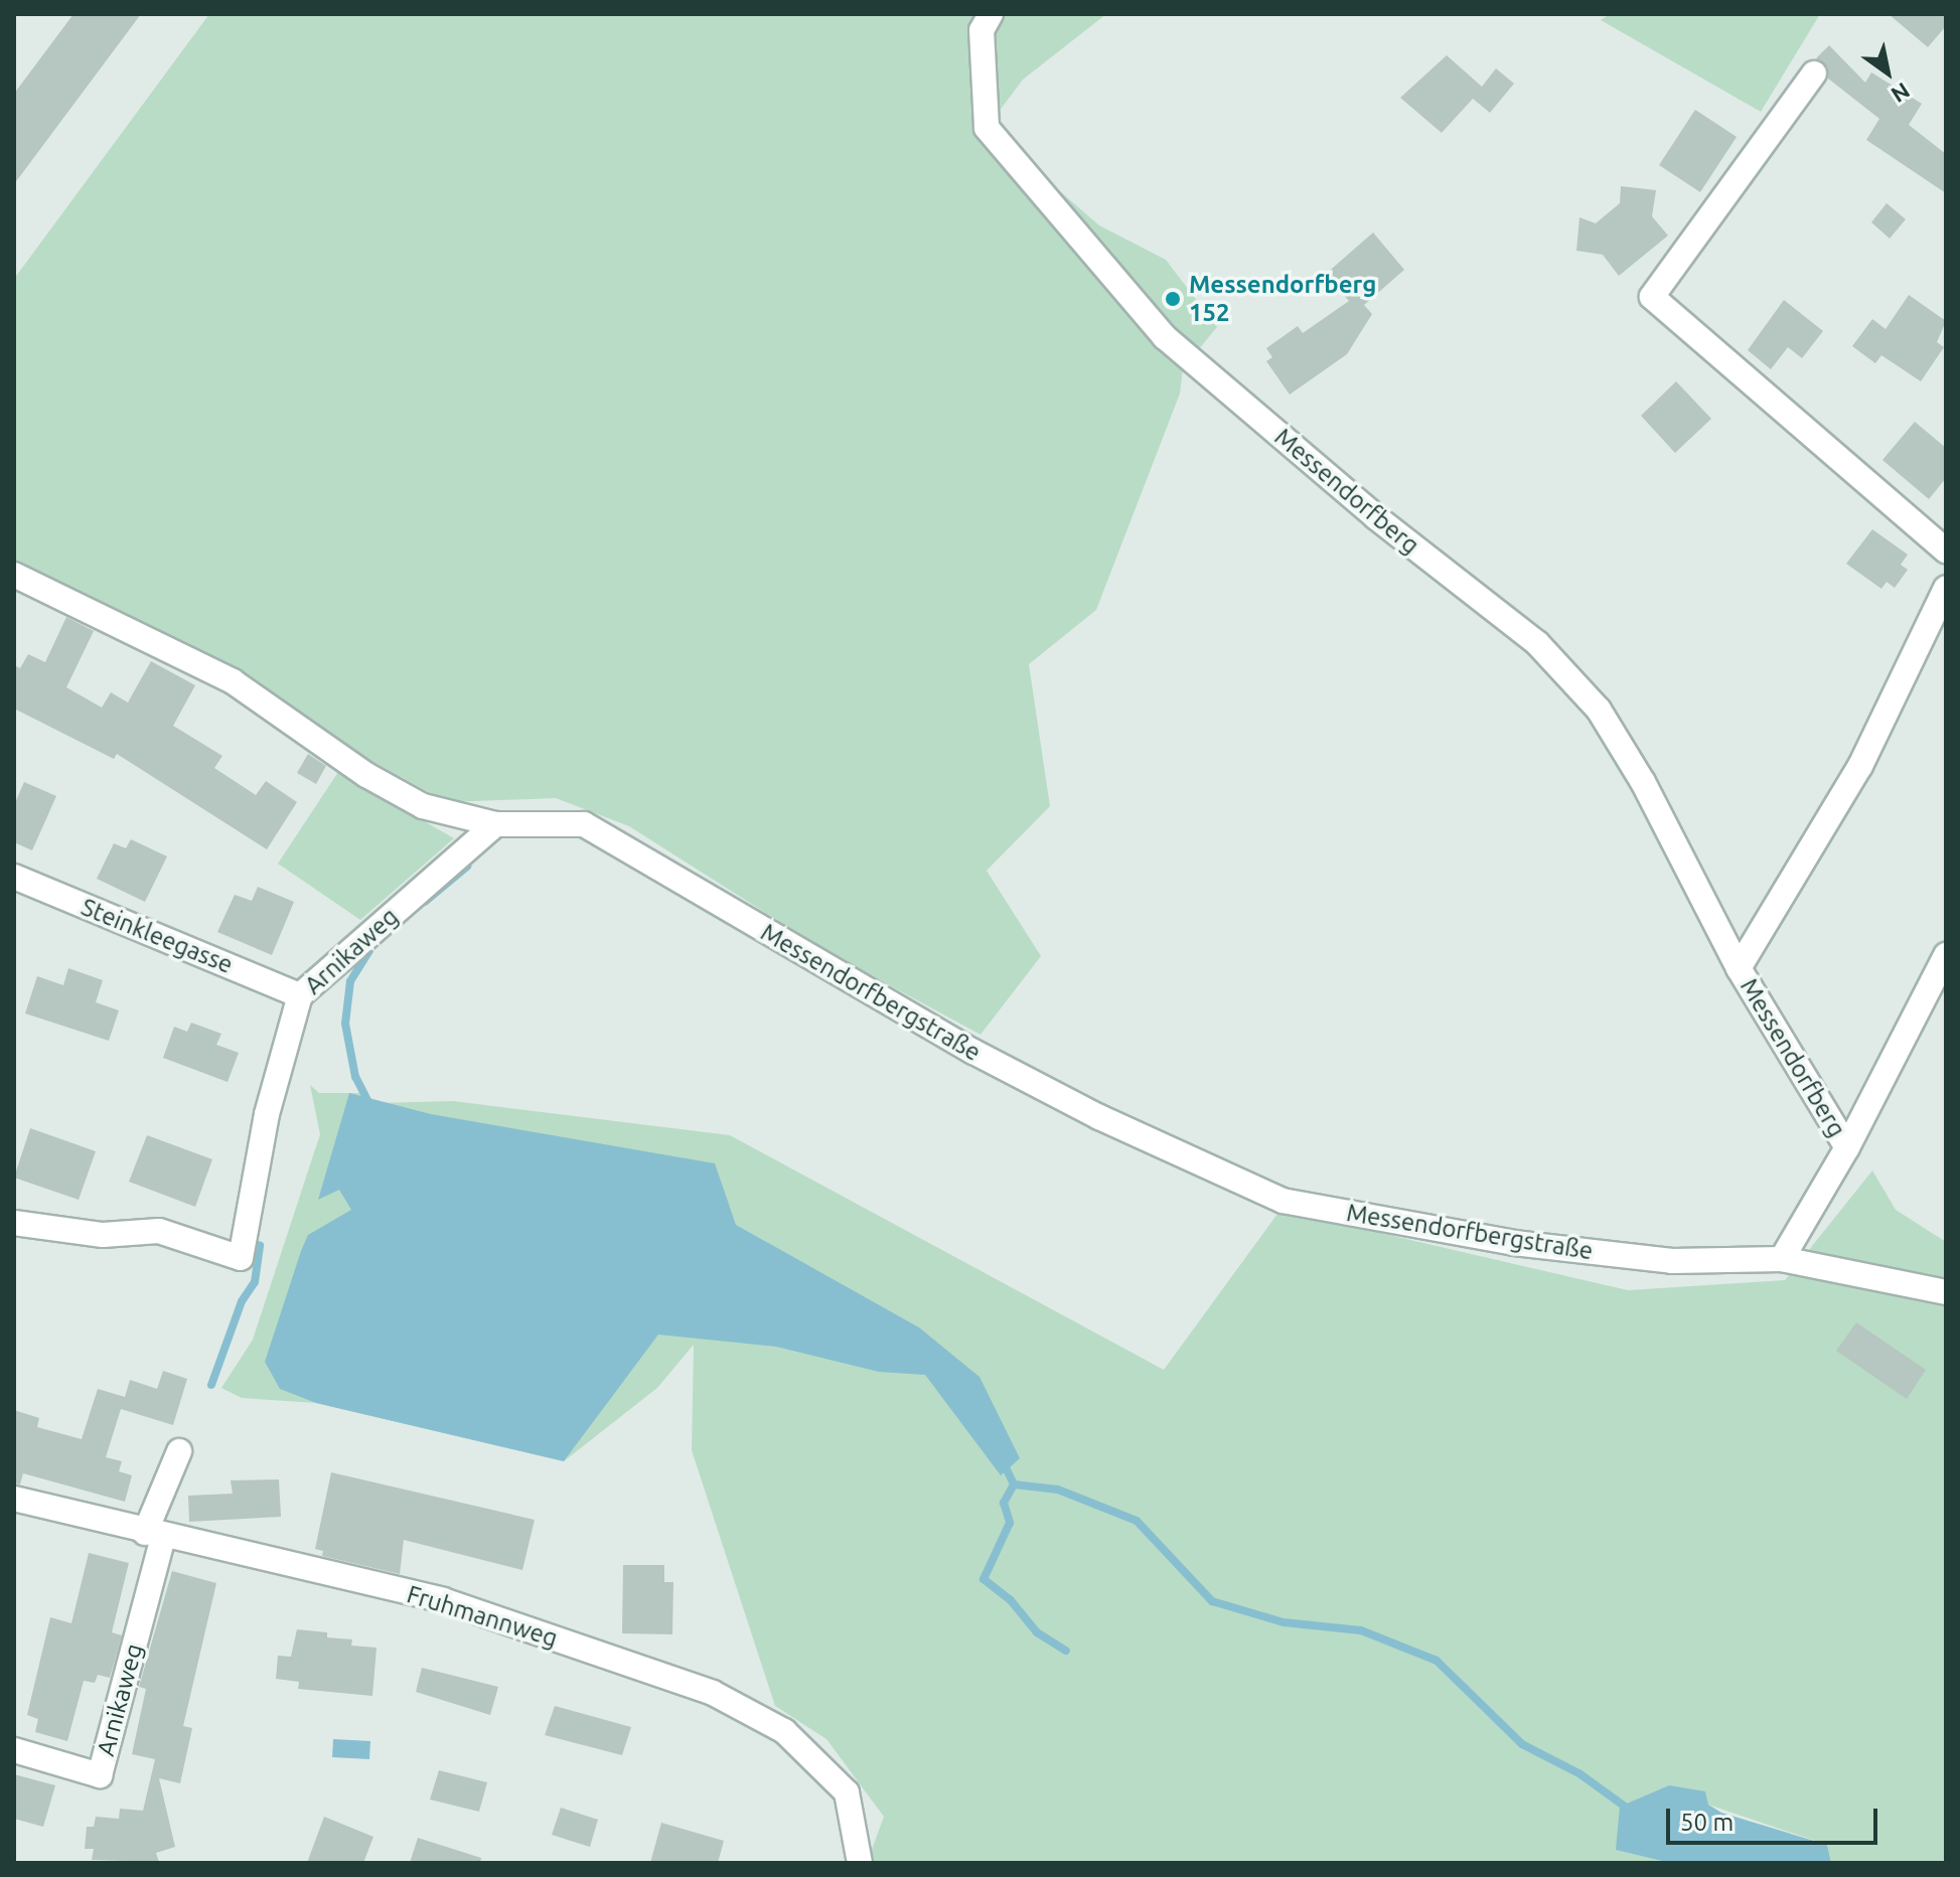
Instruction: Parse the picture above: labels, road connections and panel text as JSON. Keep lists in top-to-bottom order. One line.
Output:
{"streets":{"street":["Messendorfberg","Steinkleegasse","Arnikaweg","Messendorfbergstraße","Fruhmannweg"]},"crossings":[["Messendorfberg","Messendorfbergstraße"],["Steinkleegasse","Arnikaweg"],["Arnikaweg","Messendorfbergstraße"],["Arnikaweg","Fruhmannweg"]],"places":["Messendorfberg 152"],"scale_bar":"50 m","north":"bottom right"}
